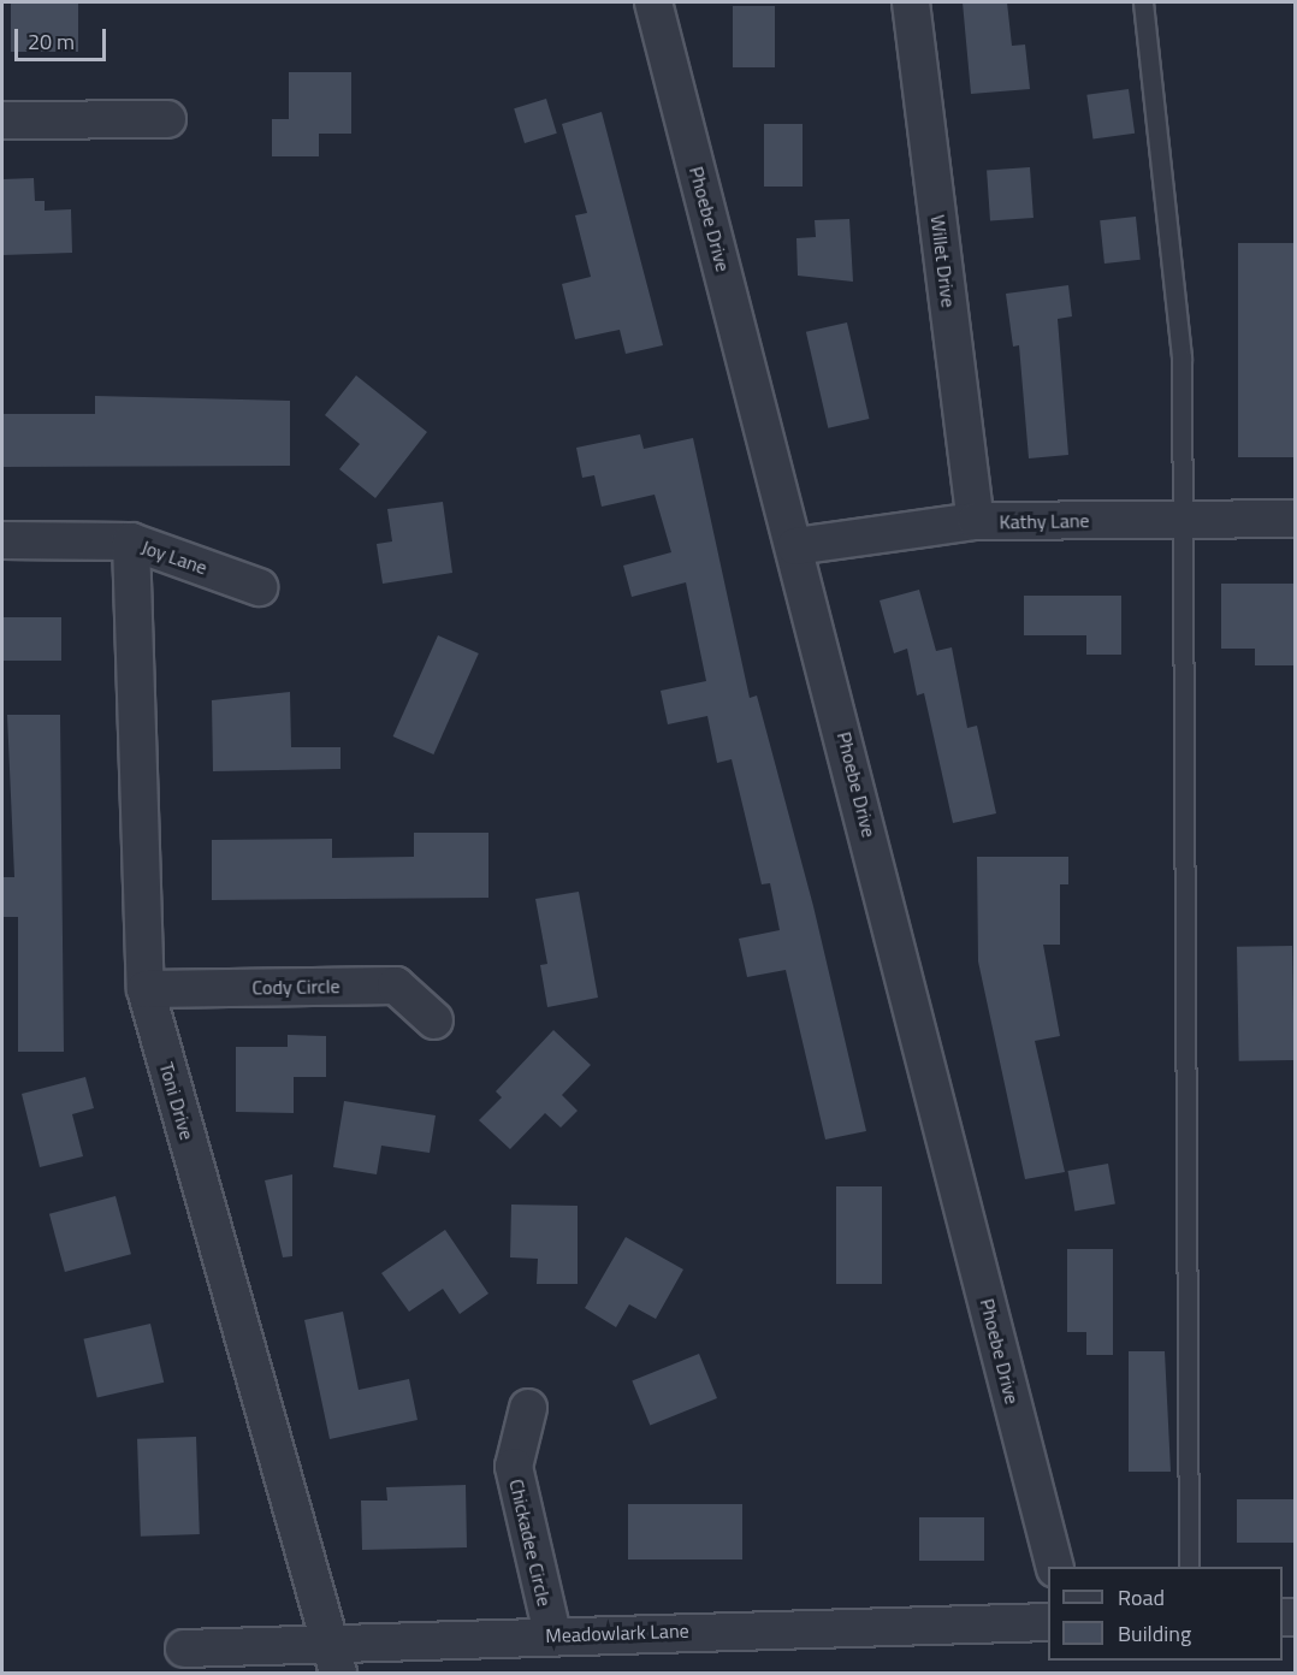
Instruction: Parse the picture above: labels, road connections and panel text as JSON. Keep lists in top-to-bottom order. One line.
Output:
{"streets":{"street":["Phoebe Drive","Willet Drive","Kathy Lane","Joy Lane","Cody Circle","Toni Drive","Chickadee Circle","Meadowlark Lane"]},"crossings":[["Phoebe Drive","Kathy Lane"],["Willet Drive","Kathy Lane"],["Joy Lane","Toni Drive"],["Cody Circle","Toni Drive"],["Toni Drive","Meadowlark Lane"],["Chickadee Circle","Meadowlark Lane"]],"legend":["Road","Building"],"scale_bar":"20 m"}
